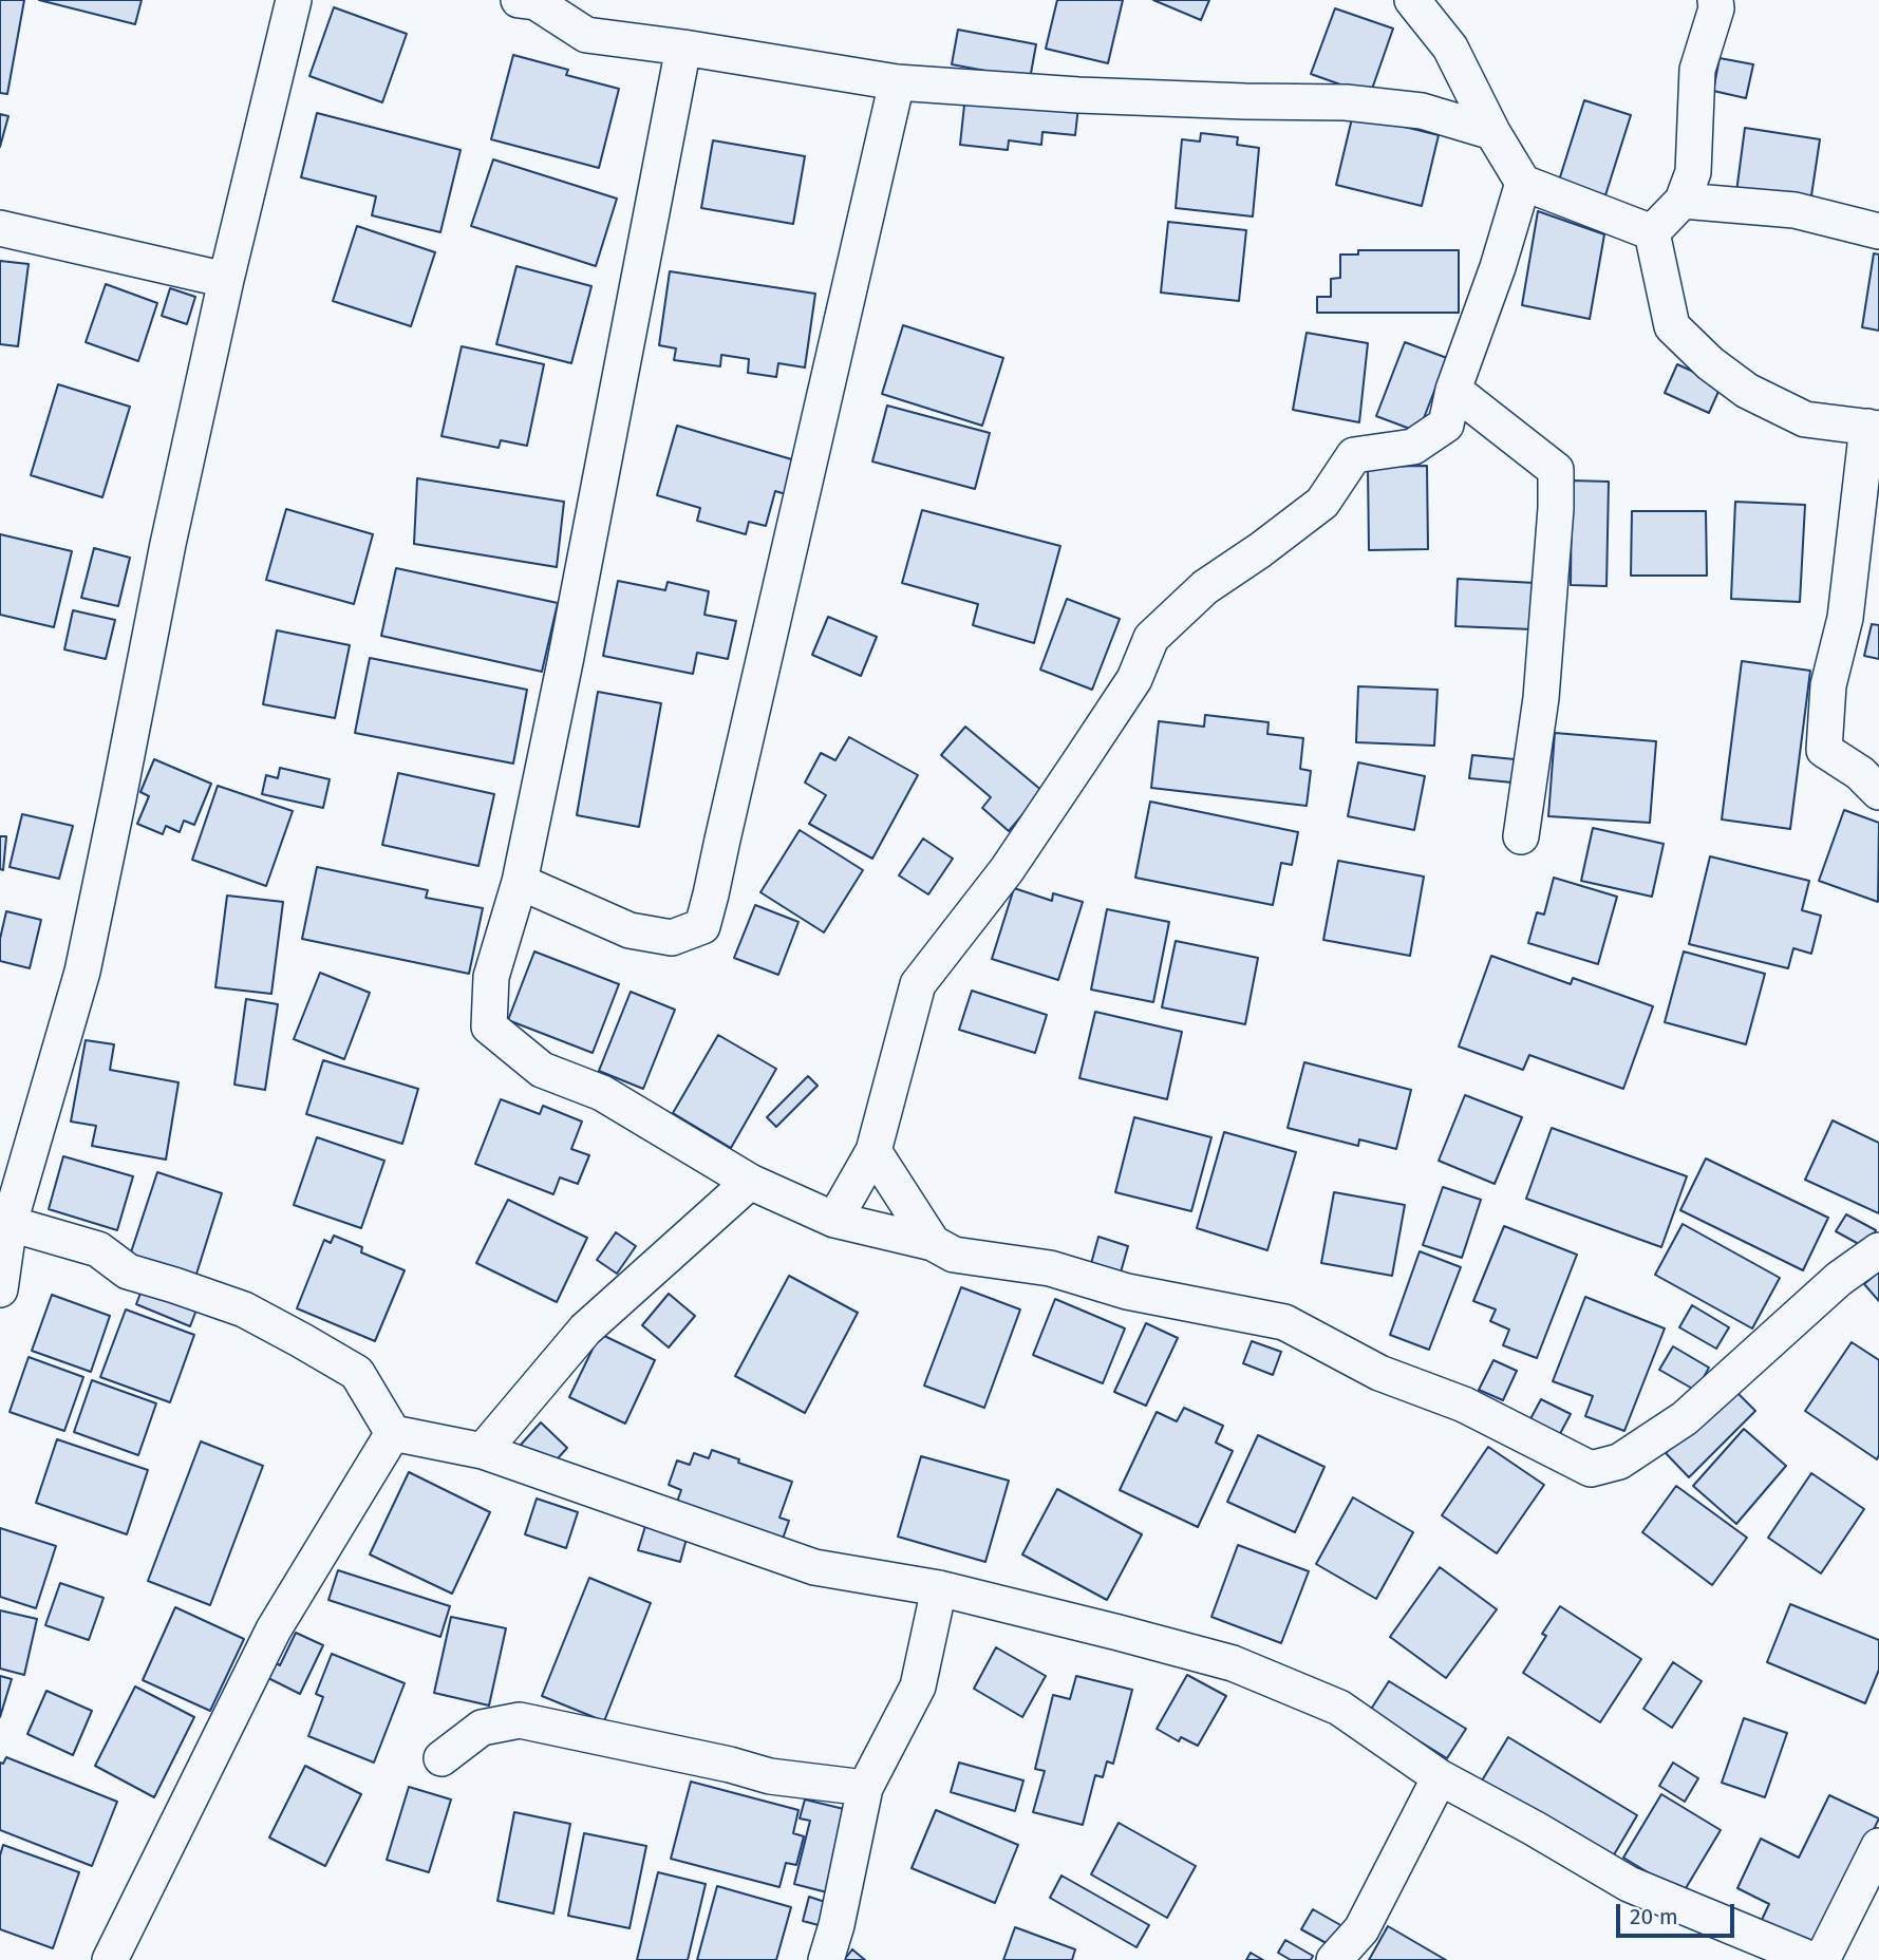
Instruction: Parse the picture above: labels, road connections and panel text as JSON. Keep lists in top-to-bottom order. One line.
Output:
{"scale_bar":"20 m"}
